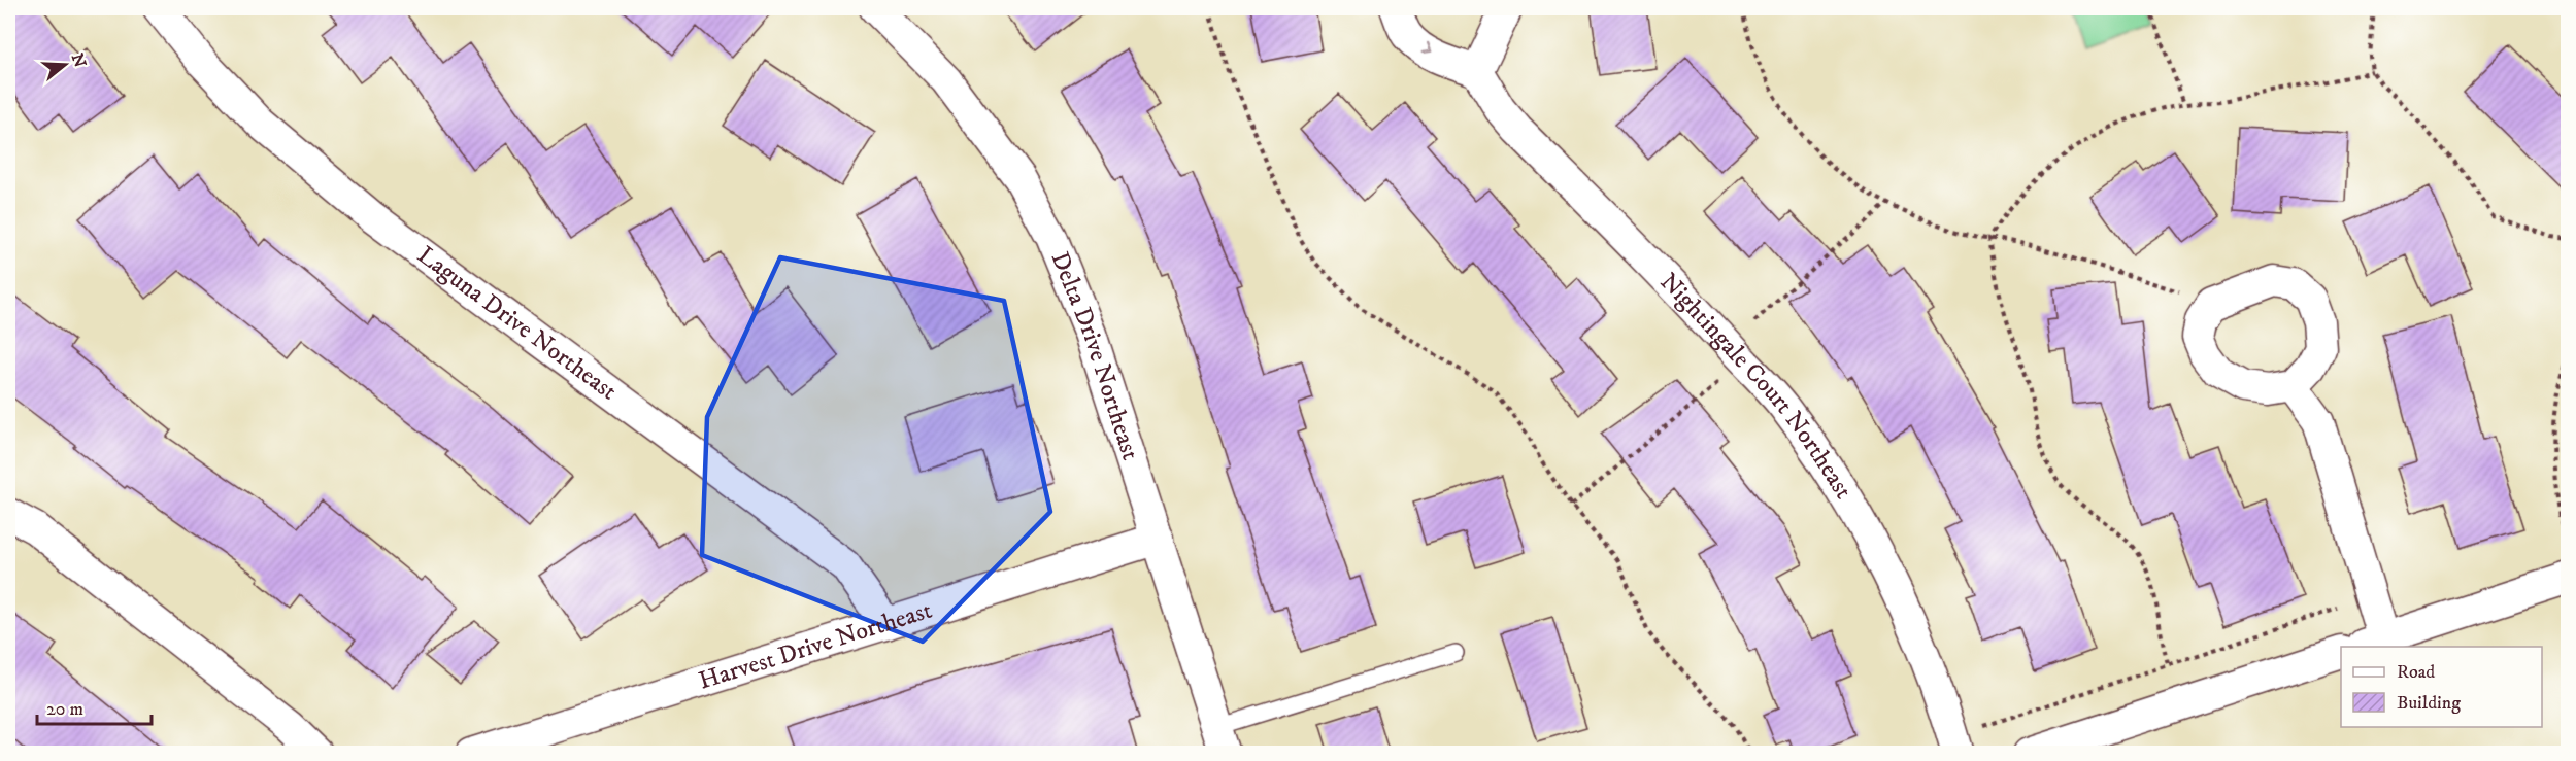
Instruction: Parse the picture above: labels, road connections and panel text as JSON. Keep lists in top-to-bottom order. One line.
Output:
{"streets":{"street":["Laguna Drive Northeast","Delta Drive Northeast","Nightingale Court Northeast","Harvest Drive Northeast"]},"crossings":[["Laguna Drive Northeast","Harvest Drive Northeast"],["Delta Drive Northeast","Harvest Drive Northeast"]],"legend":["Road","Building"],"scale_bar":"20 m","north":"right"}
